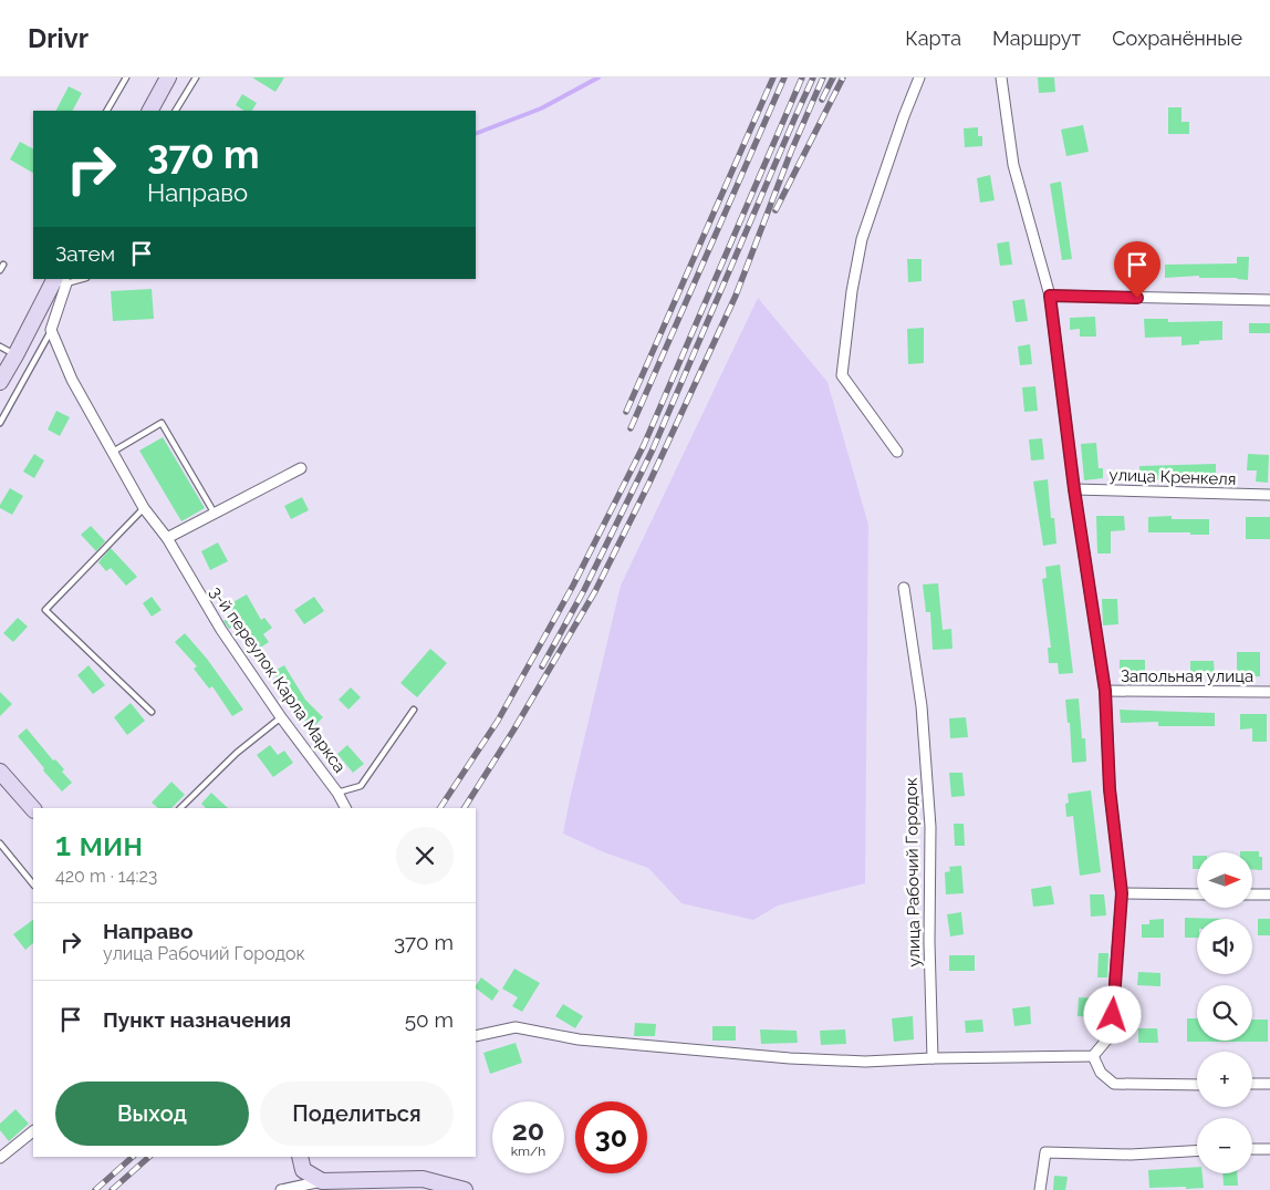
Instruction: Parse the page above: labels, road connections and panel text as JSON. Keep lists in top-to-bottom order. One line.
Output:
{"streets":{"street":["улица Кренкеля","Запольная улица","3-й переулок Карла Маркса","улица Рабочий Городок"]},"north":"right","page":{"header":"Drivr","nav":["Карта","Маршрут","Сохранённые"],"turn":["370 m","Направо"],"then":"Затем","heading":["1 мин","420 m · 14:23"],"map_buttons":["+","−"],"list":[{"name":"Направо","note":"улица Рабочий Городок","value":"370 m"},{"name":"Пункт назначения","value":"50 m"}],"buttons":["Выход","Поделиться"],"speed":"20 km/h","limit":"30"}}
